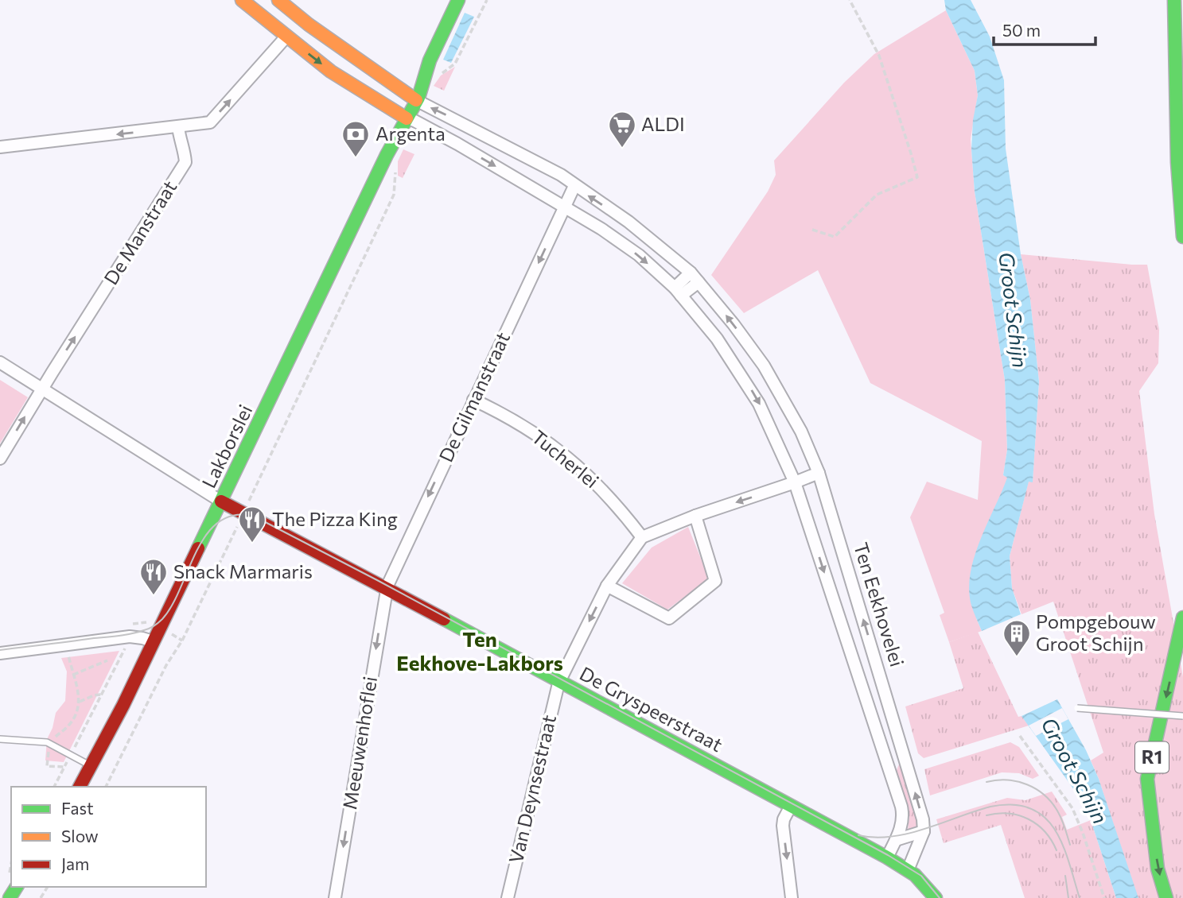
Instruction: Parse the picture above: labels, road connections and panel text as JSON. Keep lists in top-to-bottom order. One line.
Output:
{"streets":{"main road":["Lakborslei","De Gryspeerstraat","R1"],"street":["De Manstraat","De Gilmanstraat","Tucherlei","Ten Eekhovelei","Meeuwenhoflei","Van Deynsestraat"]},"crossings":[["De Gilmanstraat","Tucherlei"],["De Gilmanstraat","Ten Eekhovelei"],["De Gilmanstraat","De Gryspeerstraat"],["De Gilmanstraat","Meeuwenhoflei"],["Lakborslei","Ten Eekhovelei"],["Lakborslei","De Gryspeerstraat"],["Tucherlei","Van Deynsestraat"],["Ten Eekhovelei","De Gryspeerstraat"],["De Gryspeerstraat","Meeuwenhoflei"],["De Gryspeerstraat","Van Deynsestraat"]],"one_way":["De Manstraat","De Gilmanstraat","Meeuwenhoflei"],"districts":["Ten Eekhove-Lakbors"],"water":["Groot Schijn"],"places":{"supermarket":["ALDI"],"bank":["Argenta"],"restaurant":["The Pizza King","Snack Marmaris"],"building":["Pompgebouw Groot Schijn"]},"legend":["Fast","Slow","Jam"],"scale_bar":"50 m"}
